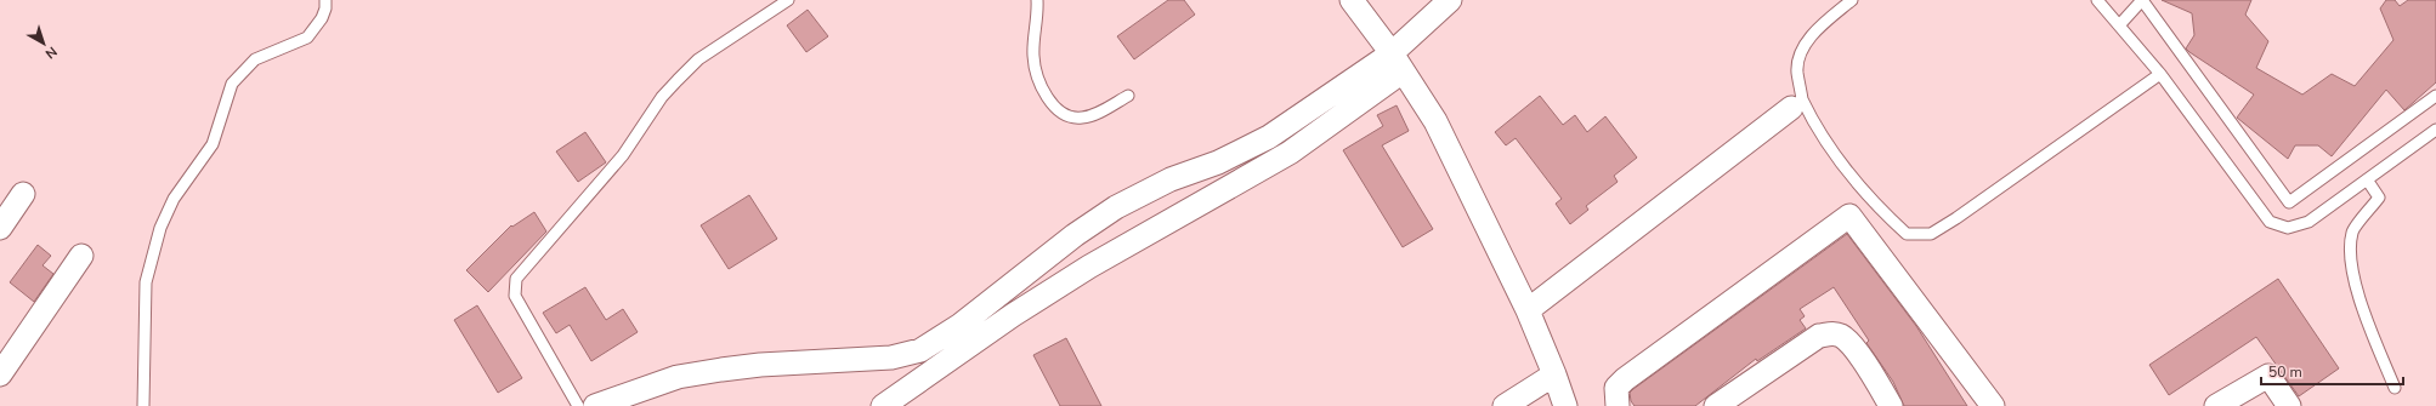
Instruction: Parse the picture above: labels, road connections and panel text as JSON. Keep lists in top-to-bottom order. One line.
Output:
{"scale_bar":"50 m","north":"bottom right"}
